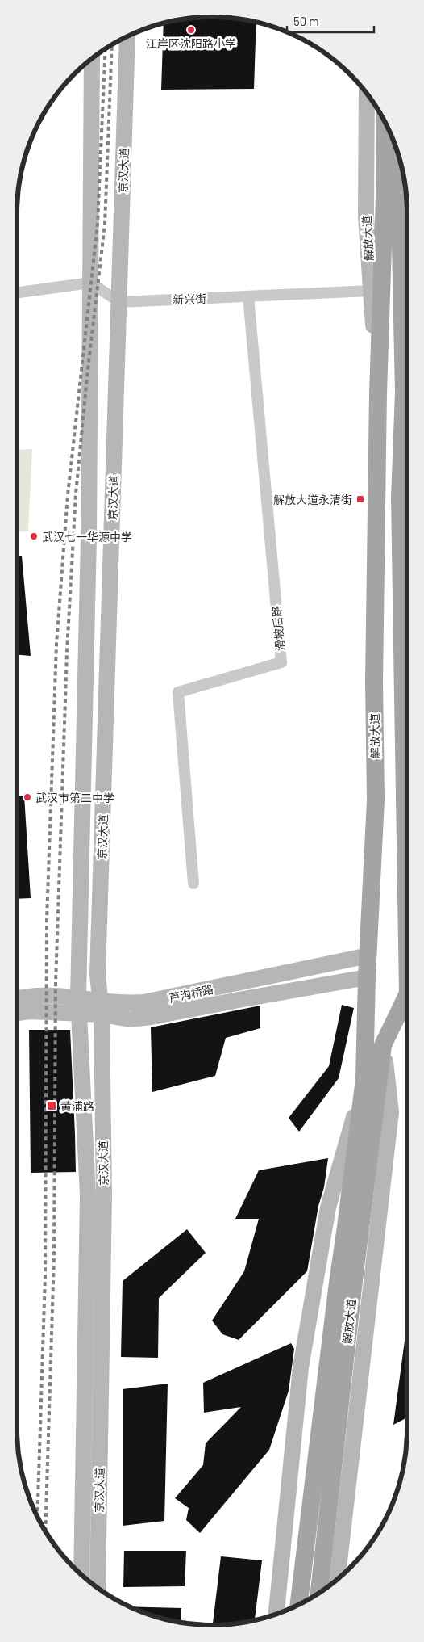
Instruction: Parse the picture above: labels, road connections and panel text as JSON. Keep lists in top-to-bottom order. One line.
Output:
{"streets":{"main road":["京汉大道","解放大道","芦沟桥路"],"street":["新兴街","滑坡后路"]},"crossings":[["京汉大道","新兴街"],["京汉大道","芦沟桥路"],["解放大道","新兴街"],["解放大道","芦沟桥路"],["新兴街","滑坡后路"]],"places":{"other":["江岸区沈阳路小学","武汉七一华源中学","武汉市第二中学"],"transit":["解放大道永清街","黄浦路"]},"scale_bar":"50 m"}
